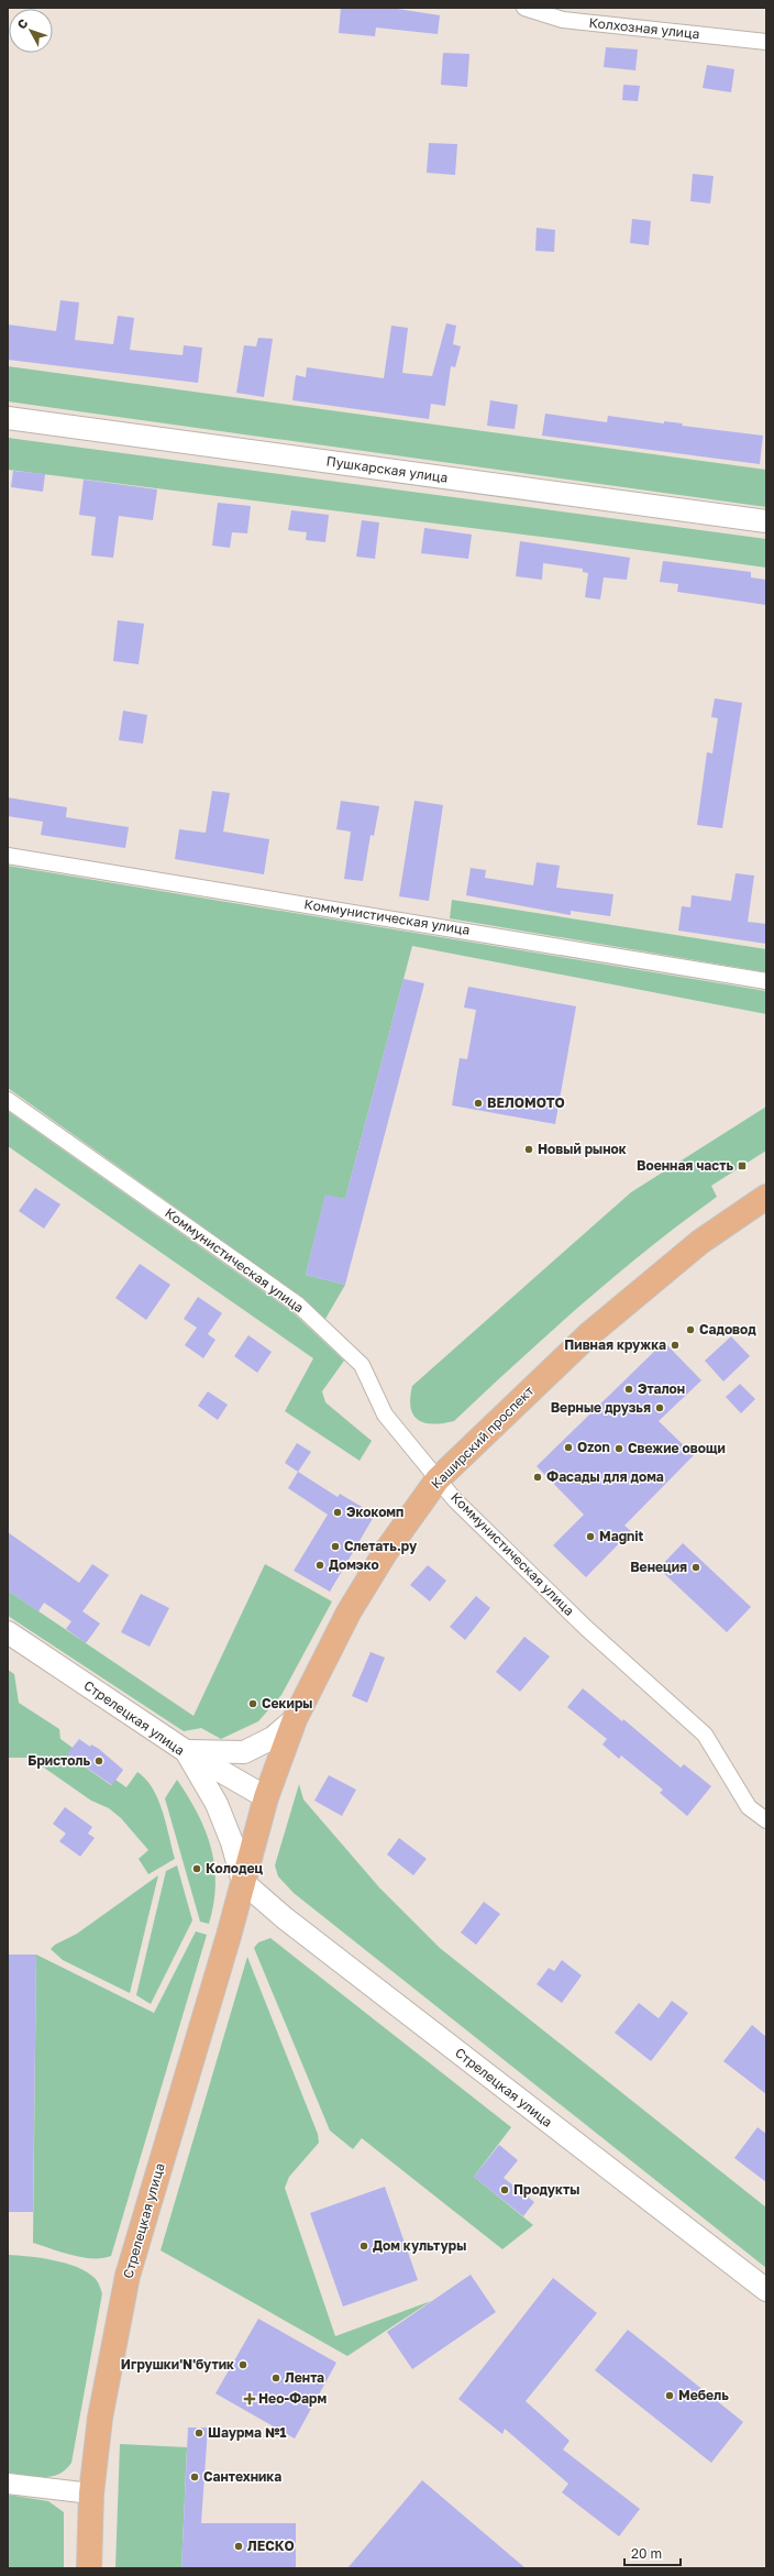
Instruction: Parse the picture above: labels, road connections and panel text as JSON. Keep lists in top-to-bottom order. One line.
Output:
{"streets":{"main road":["Пушкарская улица","Каширский проспект","Стрелецкая улица"],"street":["Колхозная улица","Коммунистическая улица"]},"crossings":[["Коммунистическая улица","Каширский проспект"],["Каширский проспект","Стрелецкая улица"]],"places":{"other":["ВЕЛОМОТО","Новый рынок","Садовод","Пивная кружка","Эталон","Верные друзья","Ozon","Свежие овощи","Фасады для дома","Экокомп","Magnit","Слетать.ру","Домэко","Венеция","Секиры","Бристоль","Колодец","Продукты","Дом культуры","Игрушки'N'бутик","Лента","Мебель","Шаурма №1","Сантехника","ЛЕСКО"],"transit":["Военная часть"],"health":["Нео-Фарм"]},"scale_bar":"20 m","north":"top left"}
